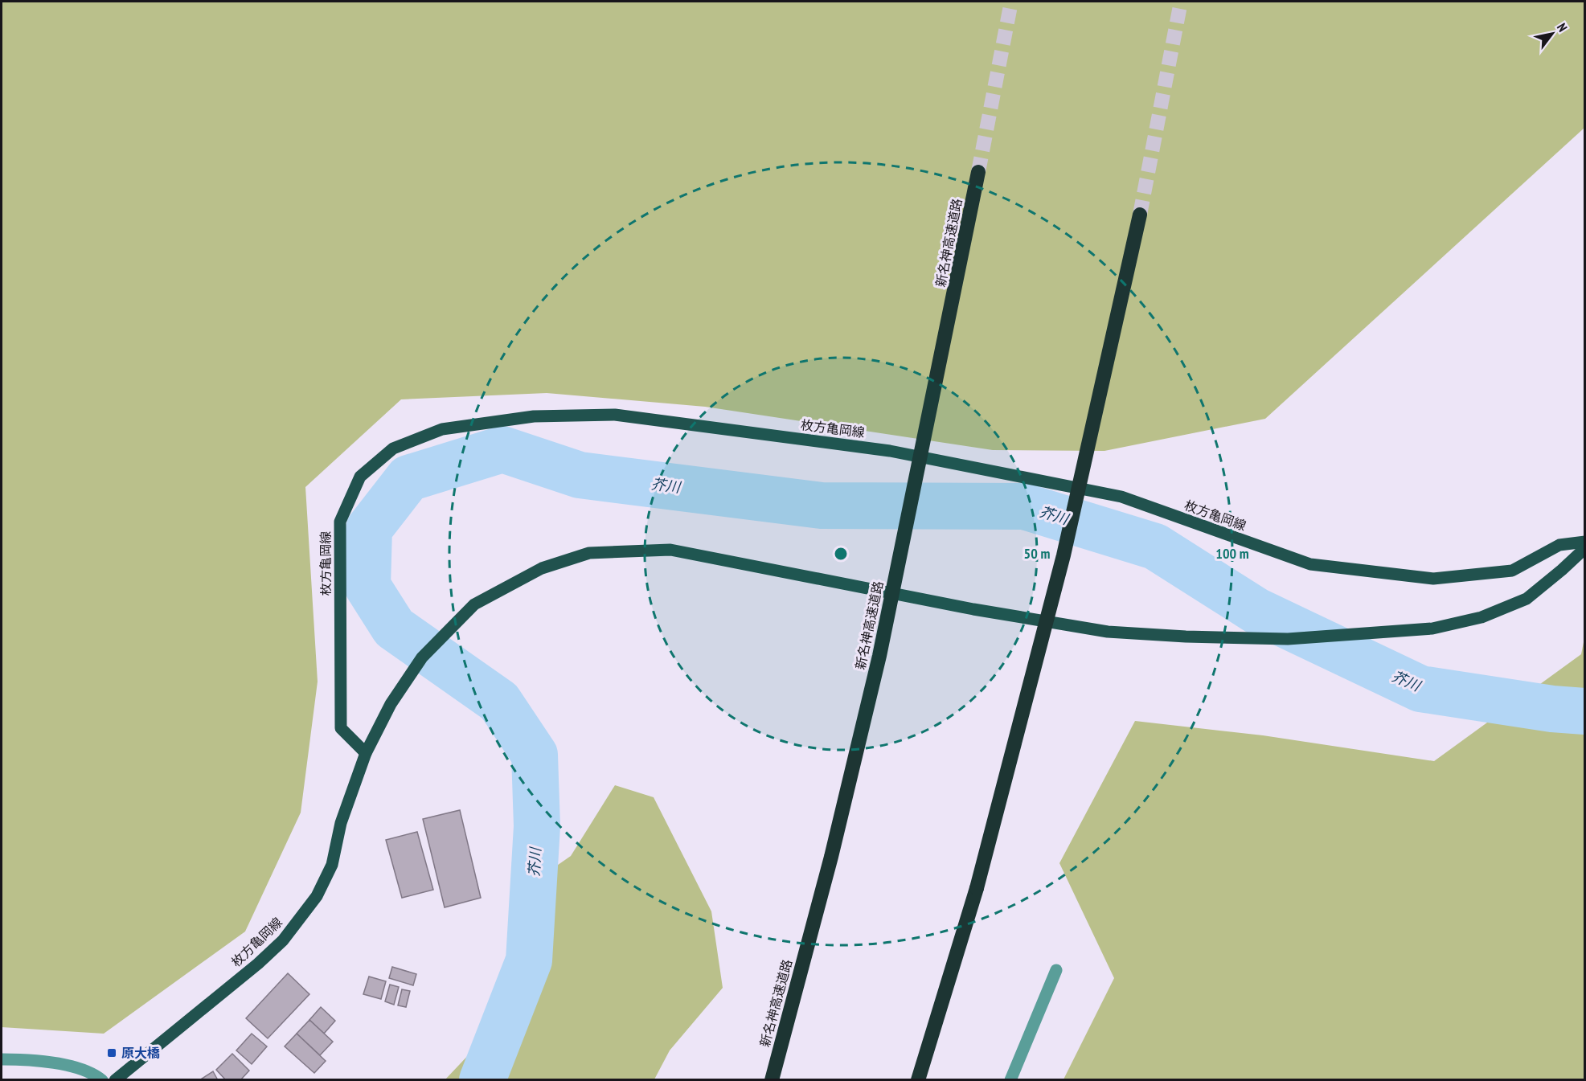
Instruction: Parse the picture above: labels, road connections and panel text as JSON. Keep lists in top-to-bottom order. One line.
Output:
{"streets":{"highway":["新名神高速道路"],"main road":["枚方亀岡線"]},"water":["芥川"],"places":{"transit":["原大橋"]},"north":"top right","rings":["50 m","100 m"]}
